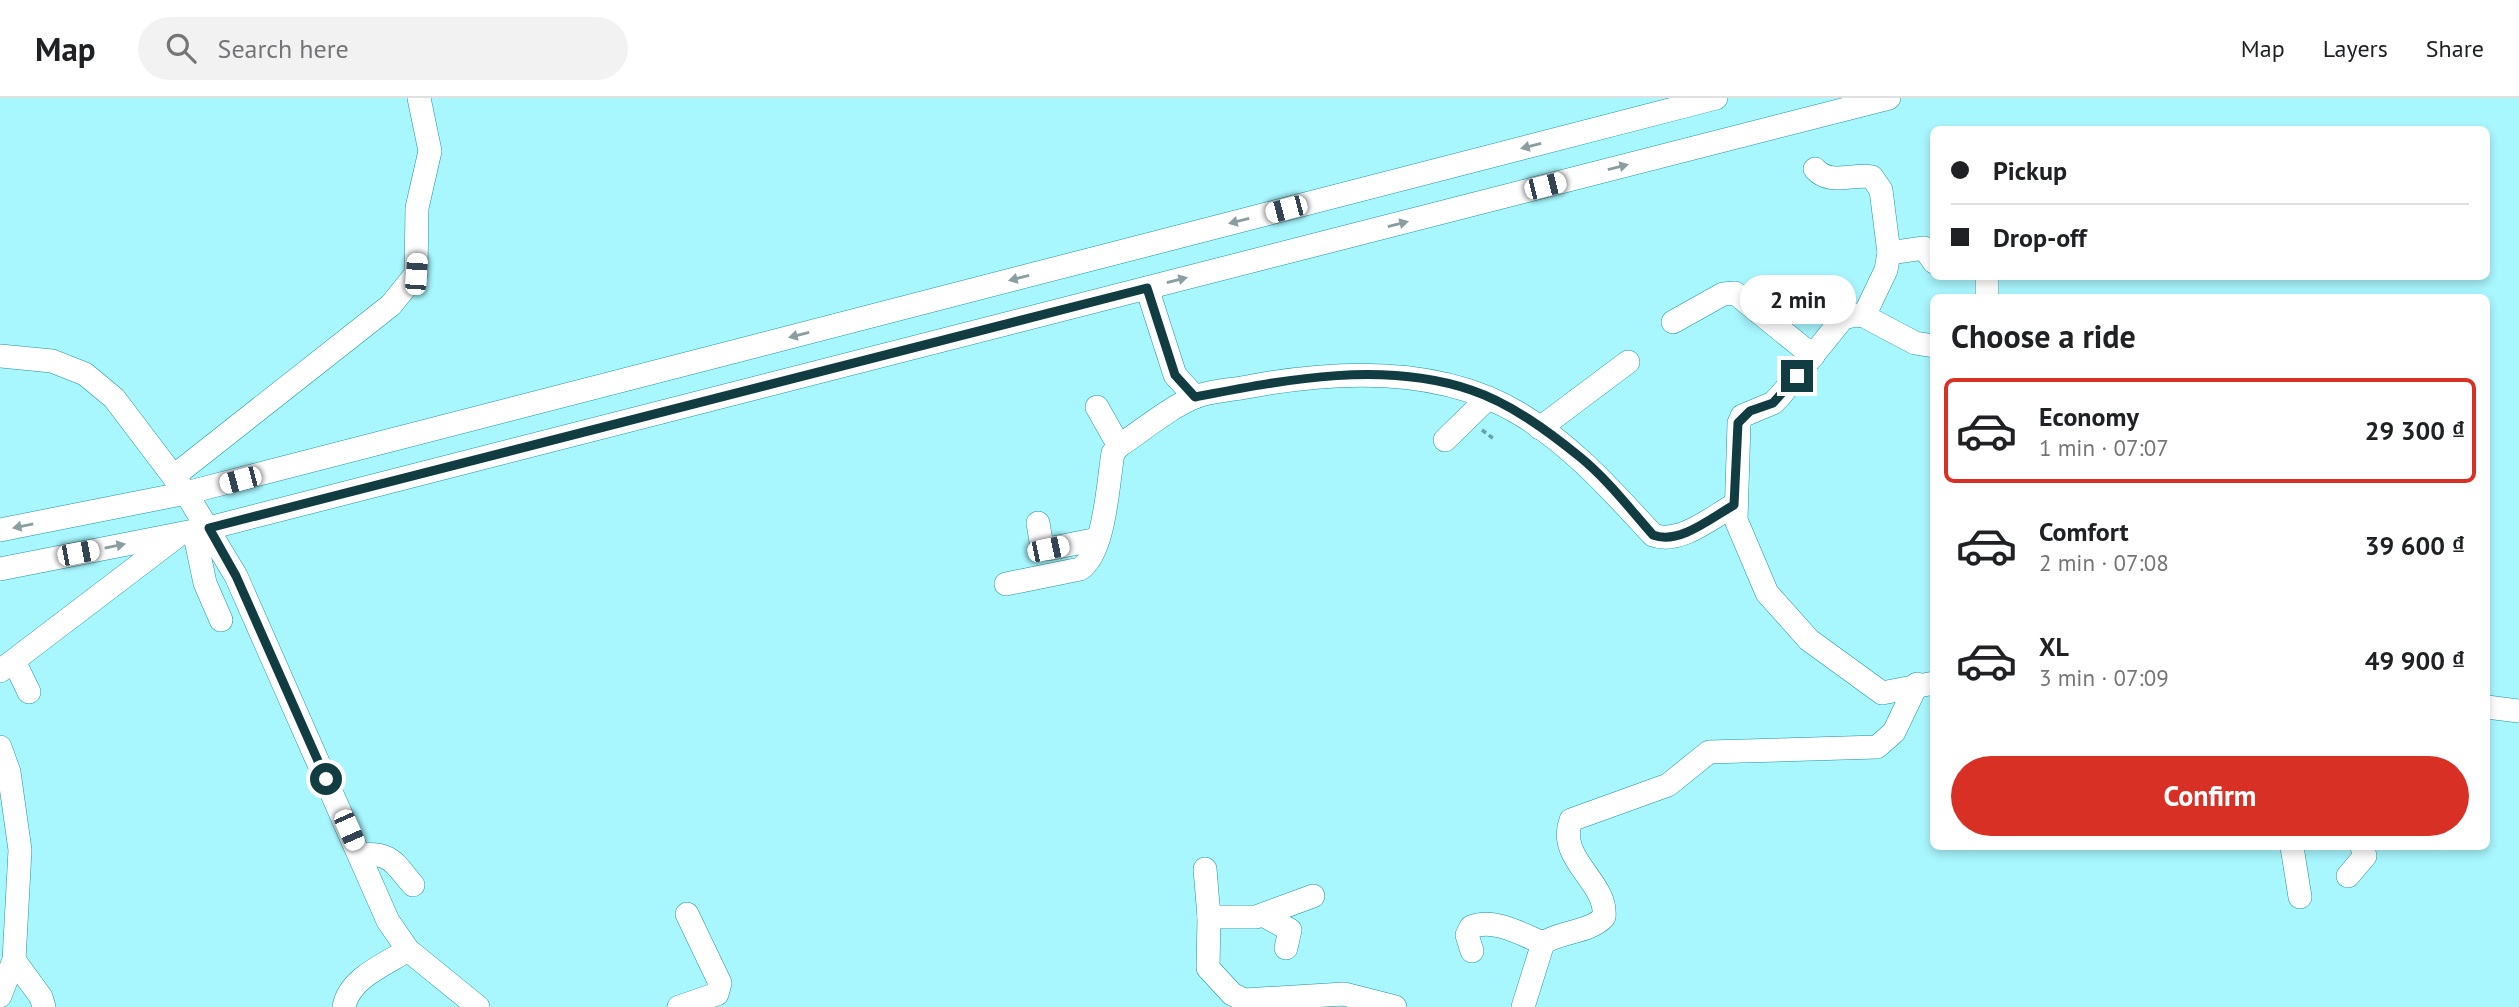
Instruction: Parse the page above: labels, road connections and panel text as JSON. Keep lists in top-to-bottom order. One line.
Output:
{"page":{"header":"Map","search":"Search here","nav":["Map","Layers","Share"],"banner":["Pickup","Drop-off"],"bubble":"2 min","heading":"Choose a ride","list":[{"name":"Economy","note":"1 min · 07:07","value":"29 300 ₫"},{"name":"Comfort","note":"2 min · 07:08","value":"39 600 ₫"},{"name":"XL","note":"3 min · 07:09","value":"49 900 ₫"}],"buttons":"Confirm"}}
